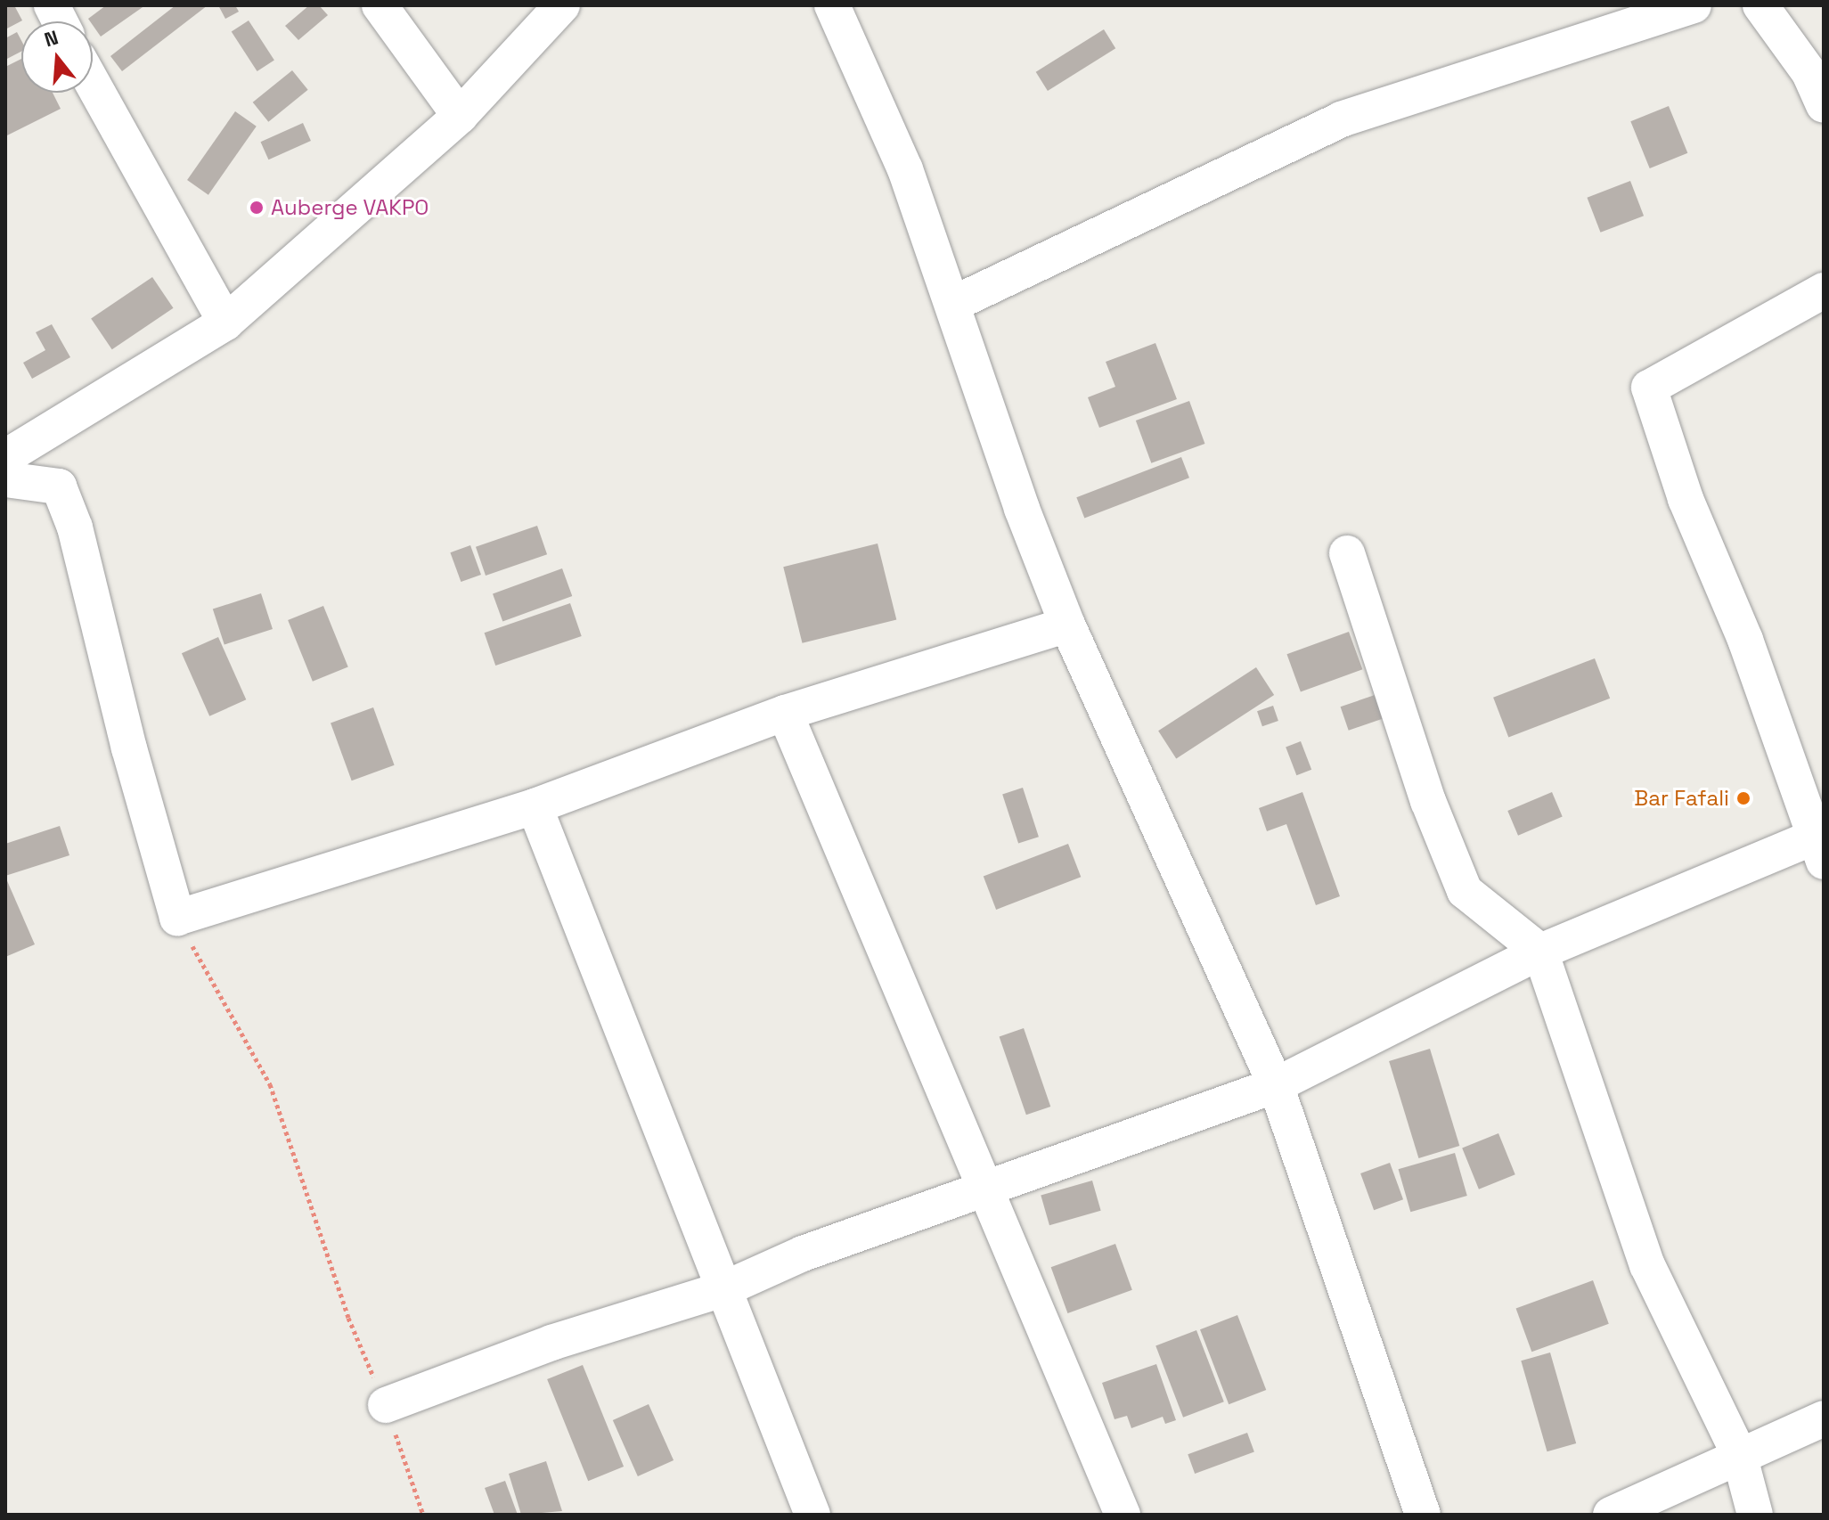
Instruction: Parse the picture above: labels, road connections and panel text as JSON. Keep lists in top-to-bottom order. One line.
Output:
{"places":["Auberge VAKPO","Bar Fafali"],"north":"top"}
